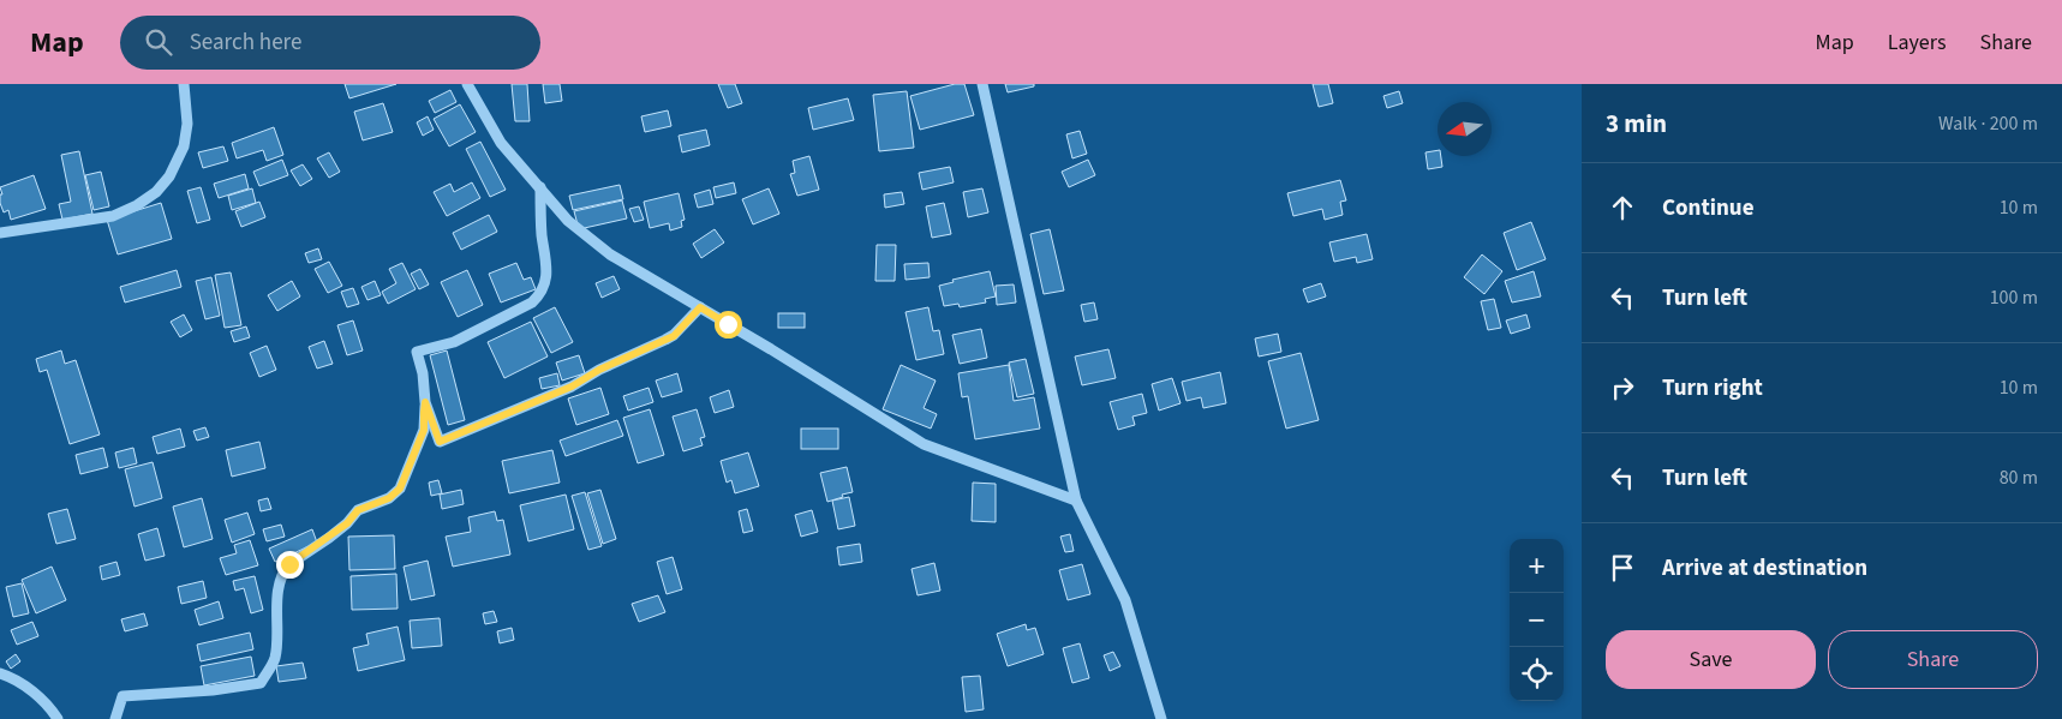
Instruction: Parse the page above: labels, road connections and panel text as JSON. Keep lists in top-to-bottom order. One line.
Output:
{"north":"left","page":{"header":"Map","search":"Search here","nav":["Map","Layers","Share"],"heading":["3 min","Walk · 200 m"],"list":[["Continue","10 m"],["Turn left","100 m"],["Turn right","10 m"],["Turn left","80 m"],"Arrive at destination"],"map_buttons":["+","−"],"buttons":["Save","Share"]}}
